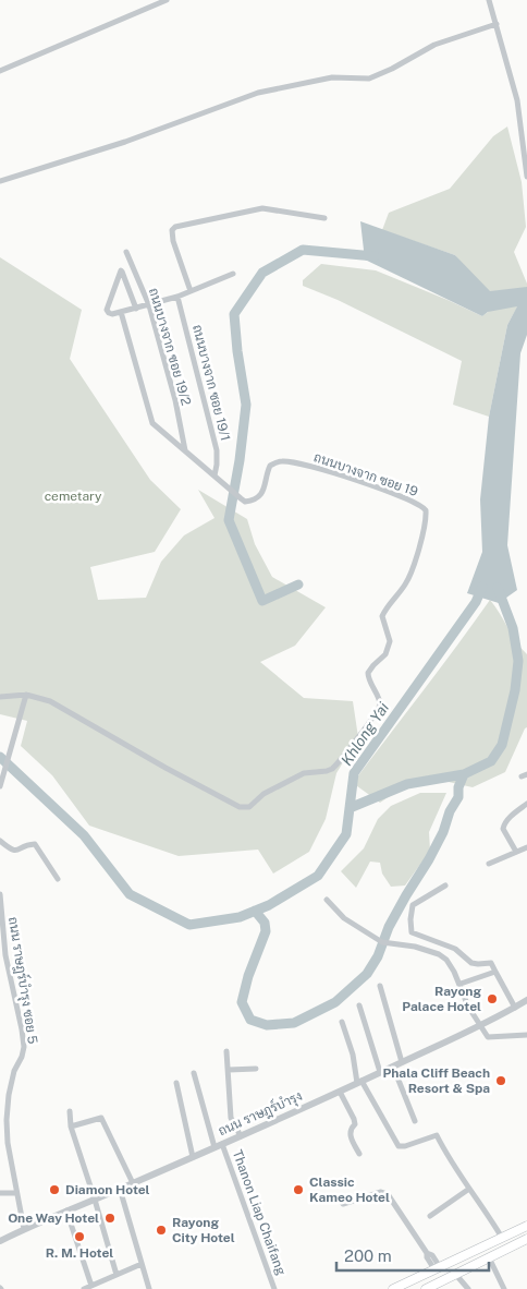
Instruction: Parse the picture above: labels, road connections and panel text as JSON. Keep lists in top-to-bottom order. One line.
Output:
{"streets":{"street":["ถนนบางจาก ซอย 19/2","ถนนบางจาก ซอย 19/1","ถนนบางจาก ซอย 19","ถนน ราษฎร์บำรุง ซอย 5","ถนน ราษฎร์บำรุง","Thanon Liap Chaifang"]},"crossings":[["ถนนบางจาก ซอย 19/2","ถนนบางจาก ซอย 19"],["ถนนบางจาก ซอย 19/1","ถนนบางจาก ซอย 19"],["ถนน ราษฎร์บำรุง ซอย 5","ถนน ราษฎร์บำรุง"],["ถนน ราษฎร์บำรุง","Thanon Liap Chaifang"]],"water":["Khlong Yai"],"parks":["cemetary"],"places":["Rayong Palace Hotel","Phala Cliff Beach Resort & Spa","Diamon Hotel","Classic Kameo Hotel","One Way Hotel","Rayong City Hotel","R. M. Hotel"],"scale_bar":"200 m"}
